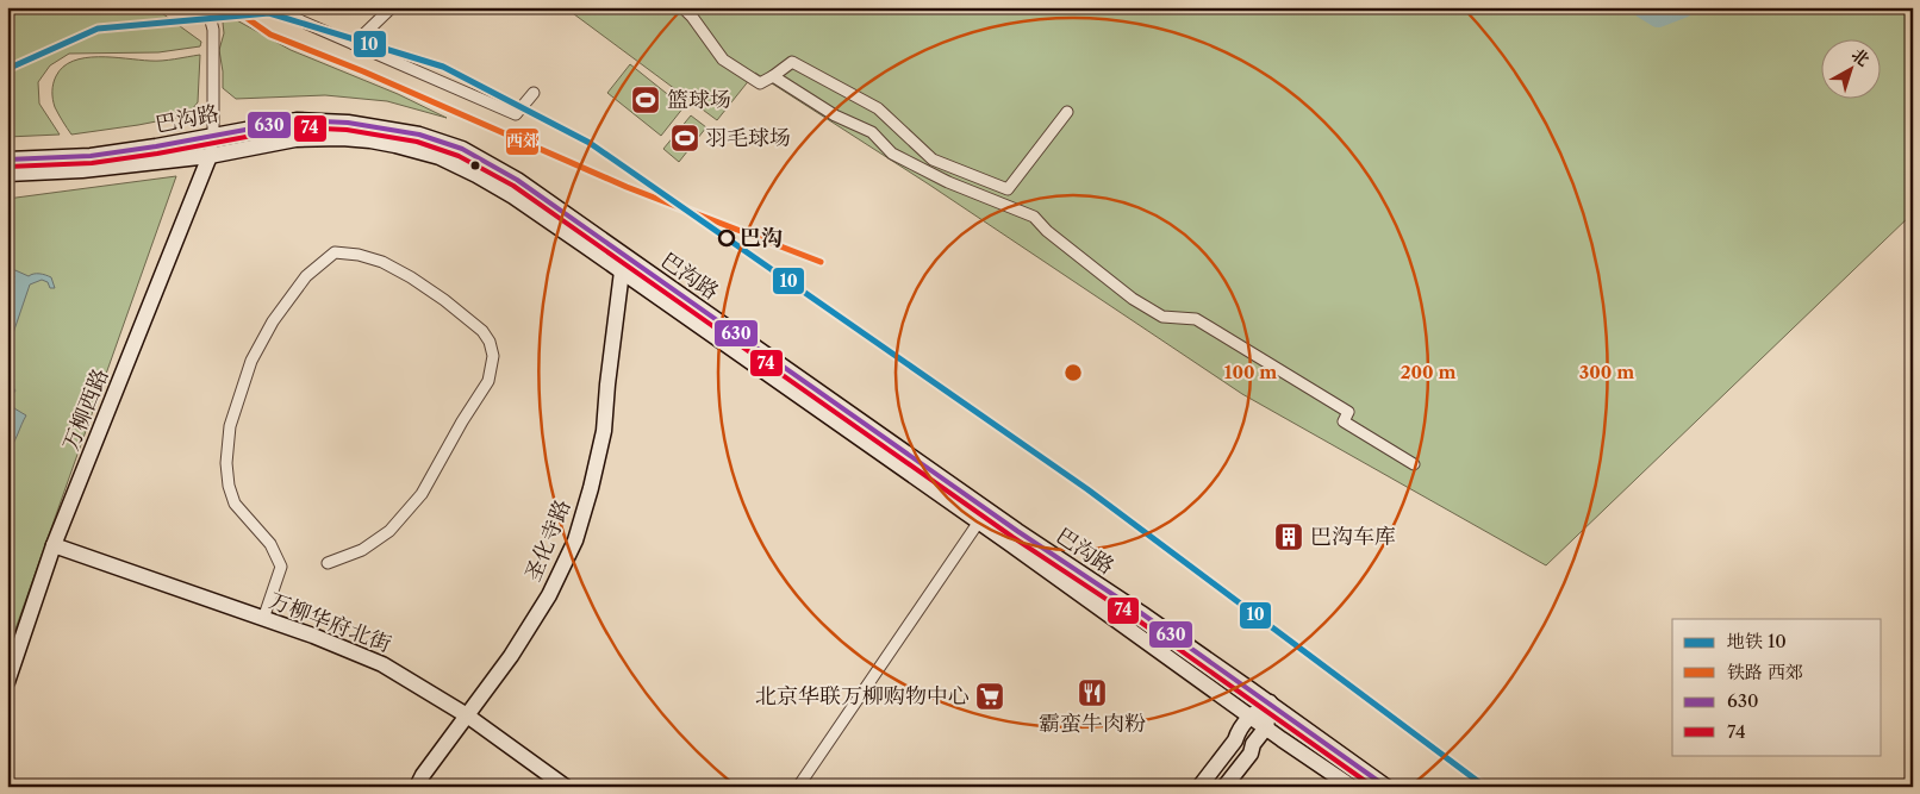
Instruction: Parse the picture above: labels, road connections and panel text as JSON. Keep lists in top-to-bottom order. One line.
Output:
{"streets":{"main road":["巴沟路","万柳西路","圣化寺路","万柳华府北街"]},"crossings":[["巴沟路","万柳西路"],["巴沟路","圣化寺路"],["万柳西路","万柳华府北街"],["圣化寺路","万柳华府北街"]],"places":{"sports":["篮球场","羽毛球场"],"other":["巴沟"],"building":["巴沟车库"],"restaurant":["霸蛮牛肉粉"],"supermarket":["北京华联万柳购物中心"]},"lines":["rail line 西郊","metro line 10","transit line 630","transit line 74"],"legend":["地铁 10","铁路 西郊","630","74"],"north":"top right","rings":["100 m","200 m","300 m"]}
